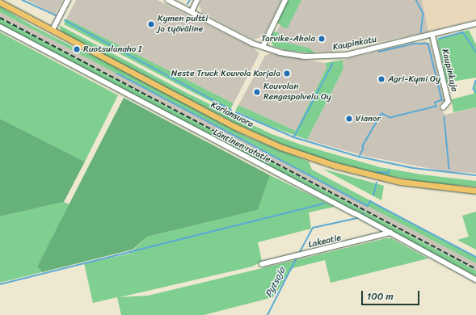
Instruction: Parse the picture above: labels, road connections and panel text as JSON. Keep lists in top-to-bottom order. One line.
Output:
{"streets":{"main road":["Koriansuora"],"street":["Kaupinkatu","Kaupinkuja","Läntinen ratatie","Lakeatie"]},"crossings":[["Kaupinkatu","Kaupinkuja"],["Läntinen ratatie","Lakeatie"]],"water":["Pytsoja"],"places":["Kymen pultti ja työväline","Tarvike-Ahola","Ruotsulanaho I","Neste Truck Kouvola Korjala","Agri-Kymi Oy","Kouvolan Rengaspalvelu Oy","Vianor"],"scale_bar":"100 m"}
